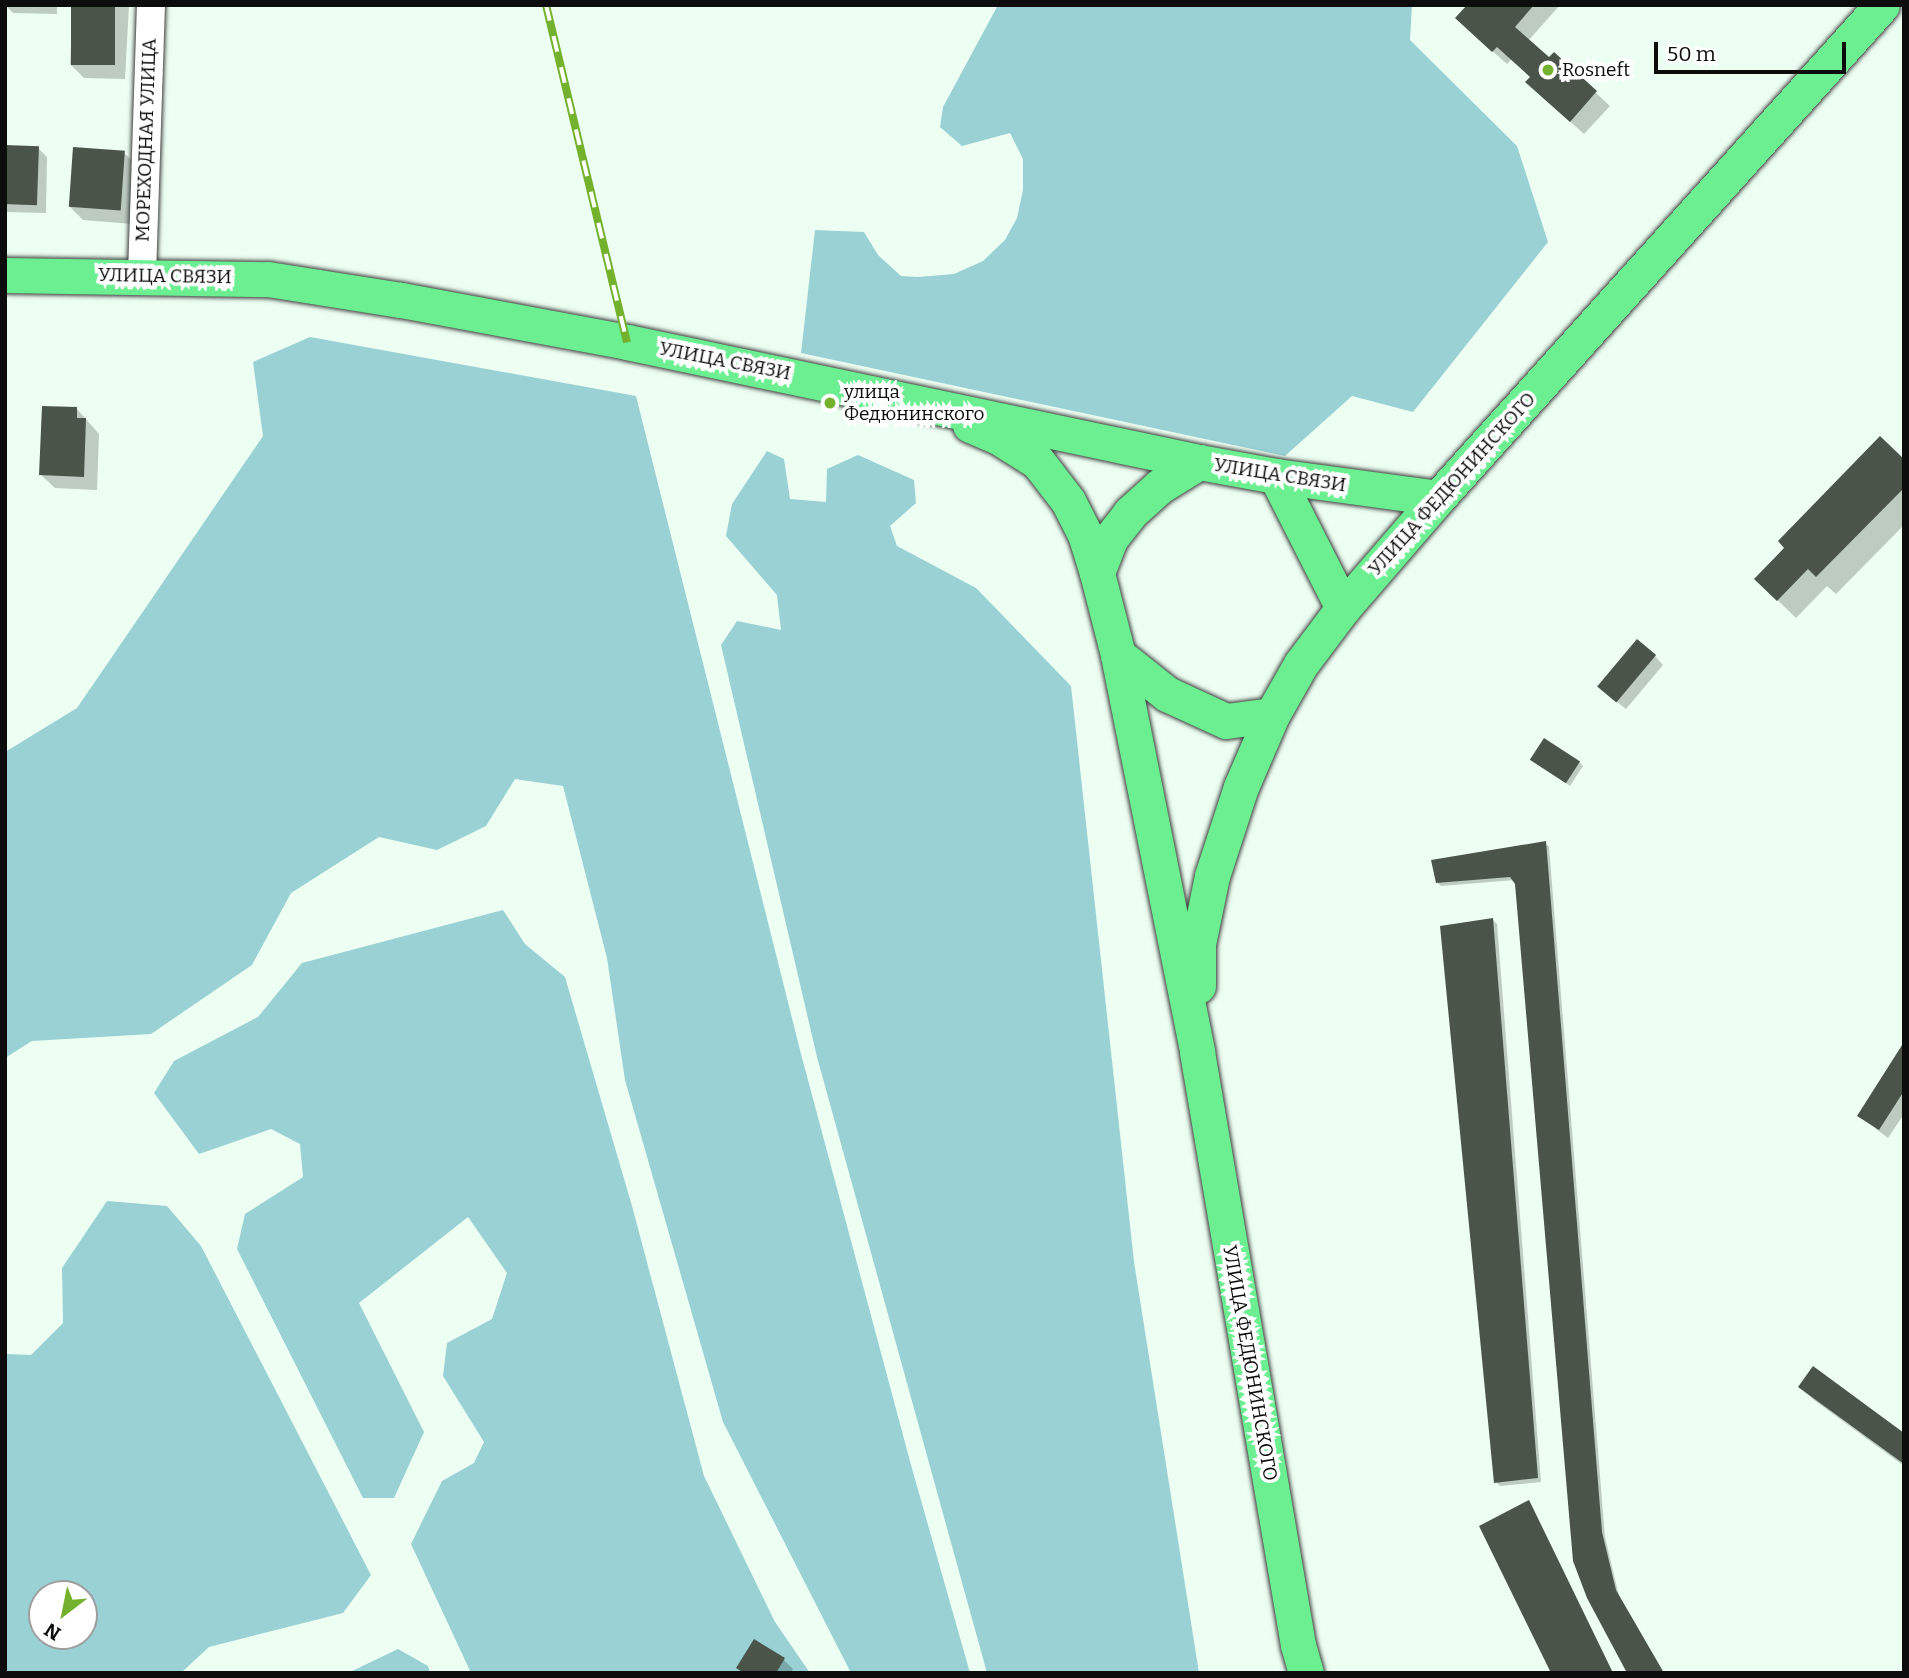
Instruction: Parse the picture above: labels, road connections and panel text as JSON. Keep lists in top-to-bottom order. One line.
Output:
{"streets":{"main road":["УЛИЦА СВЯЗИ","УЛИЦА ФЕДЮНИНСКОГО"],"street":["МОРЕХОДНАЯ УЛИЦА"]},"crossings":[["МОРЕХОДНАЯ УЛИЦА","УЛИЦА СВЯЗИ"],["УЛИЦА СВЯЗИ","УЛИЦА ФЕДЮНИНСКОГО"]],"places":["Rosneft","улица Федюнинского"],"scale_bar":"50 m","north":"bottom left"}
